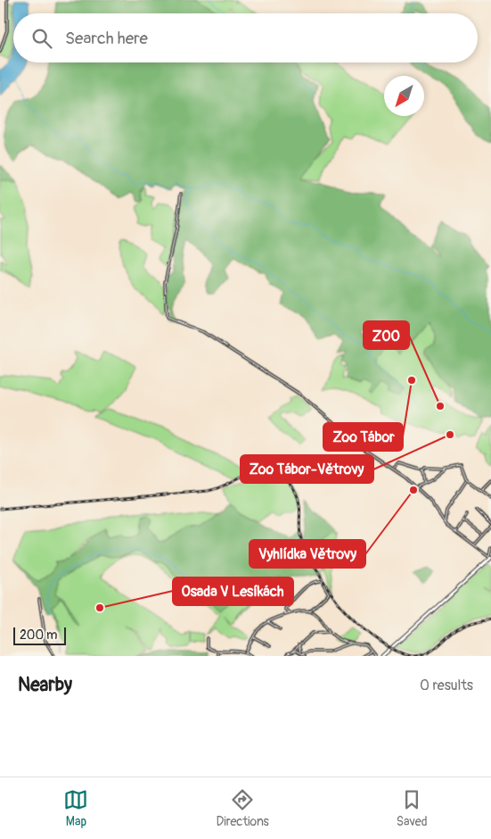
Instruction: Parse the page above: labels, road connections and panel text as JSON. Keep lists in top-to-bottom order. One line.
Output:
{"places":["Zoo Tábor","ZOO","Zoo Tábor-Větrovy","Vyhlídka Větrovy","Osada V Lesíkách"],"scale_bar":"200 m","north":"bottom left","page":{"search":"Search here","scale":"200 m","heading":["Nearby","0 results"],"nav":["Map","Directions","Saved"]}}
